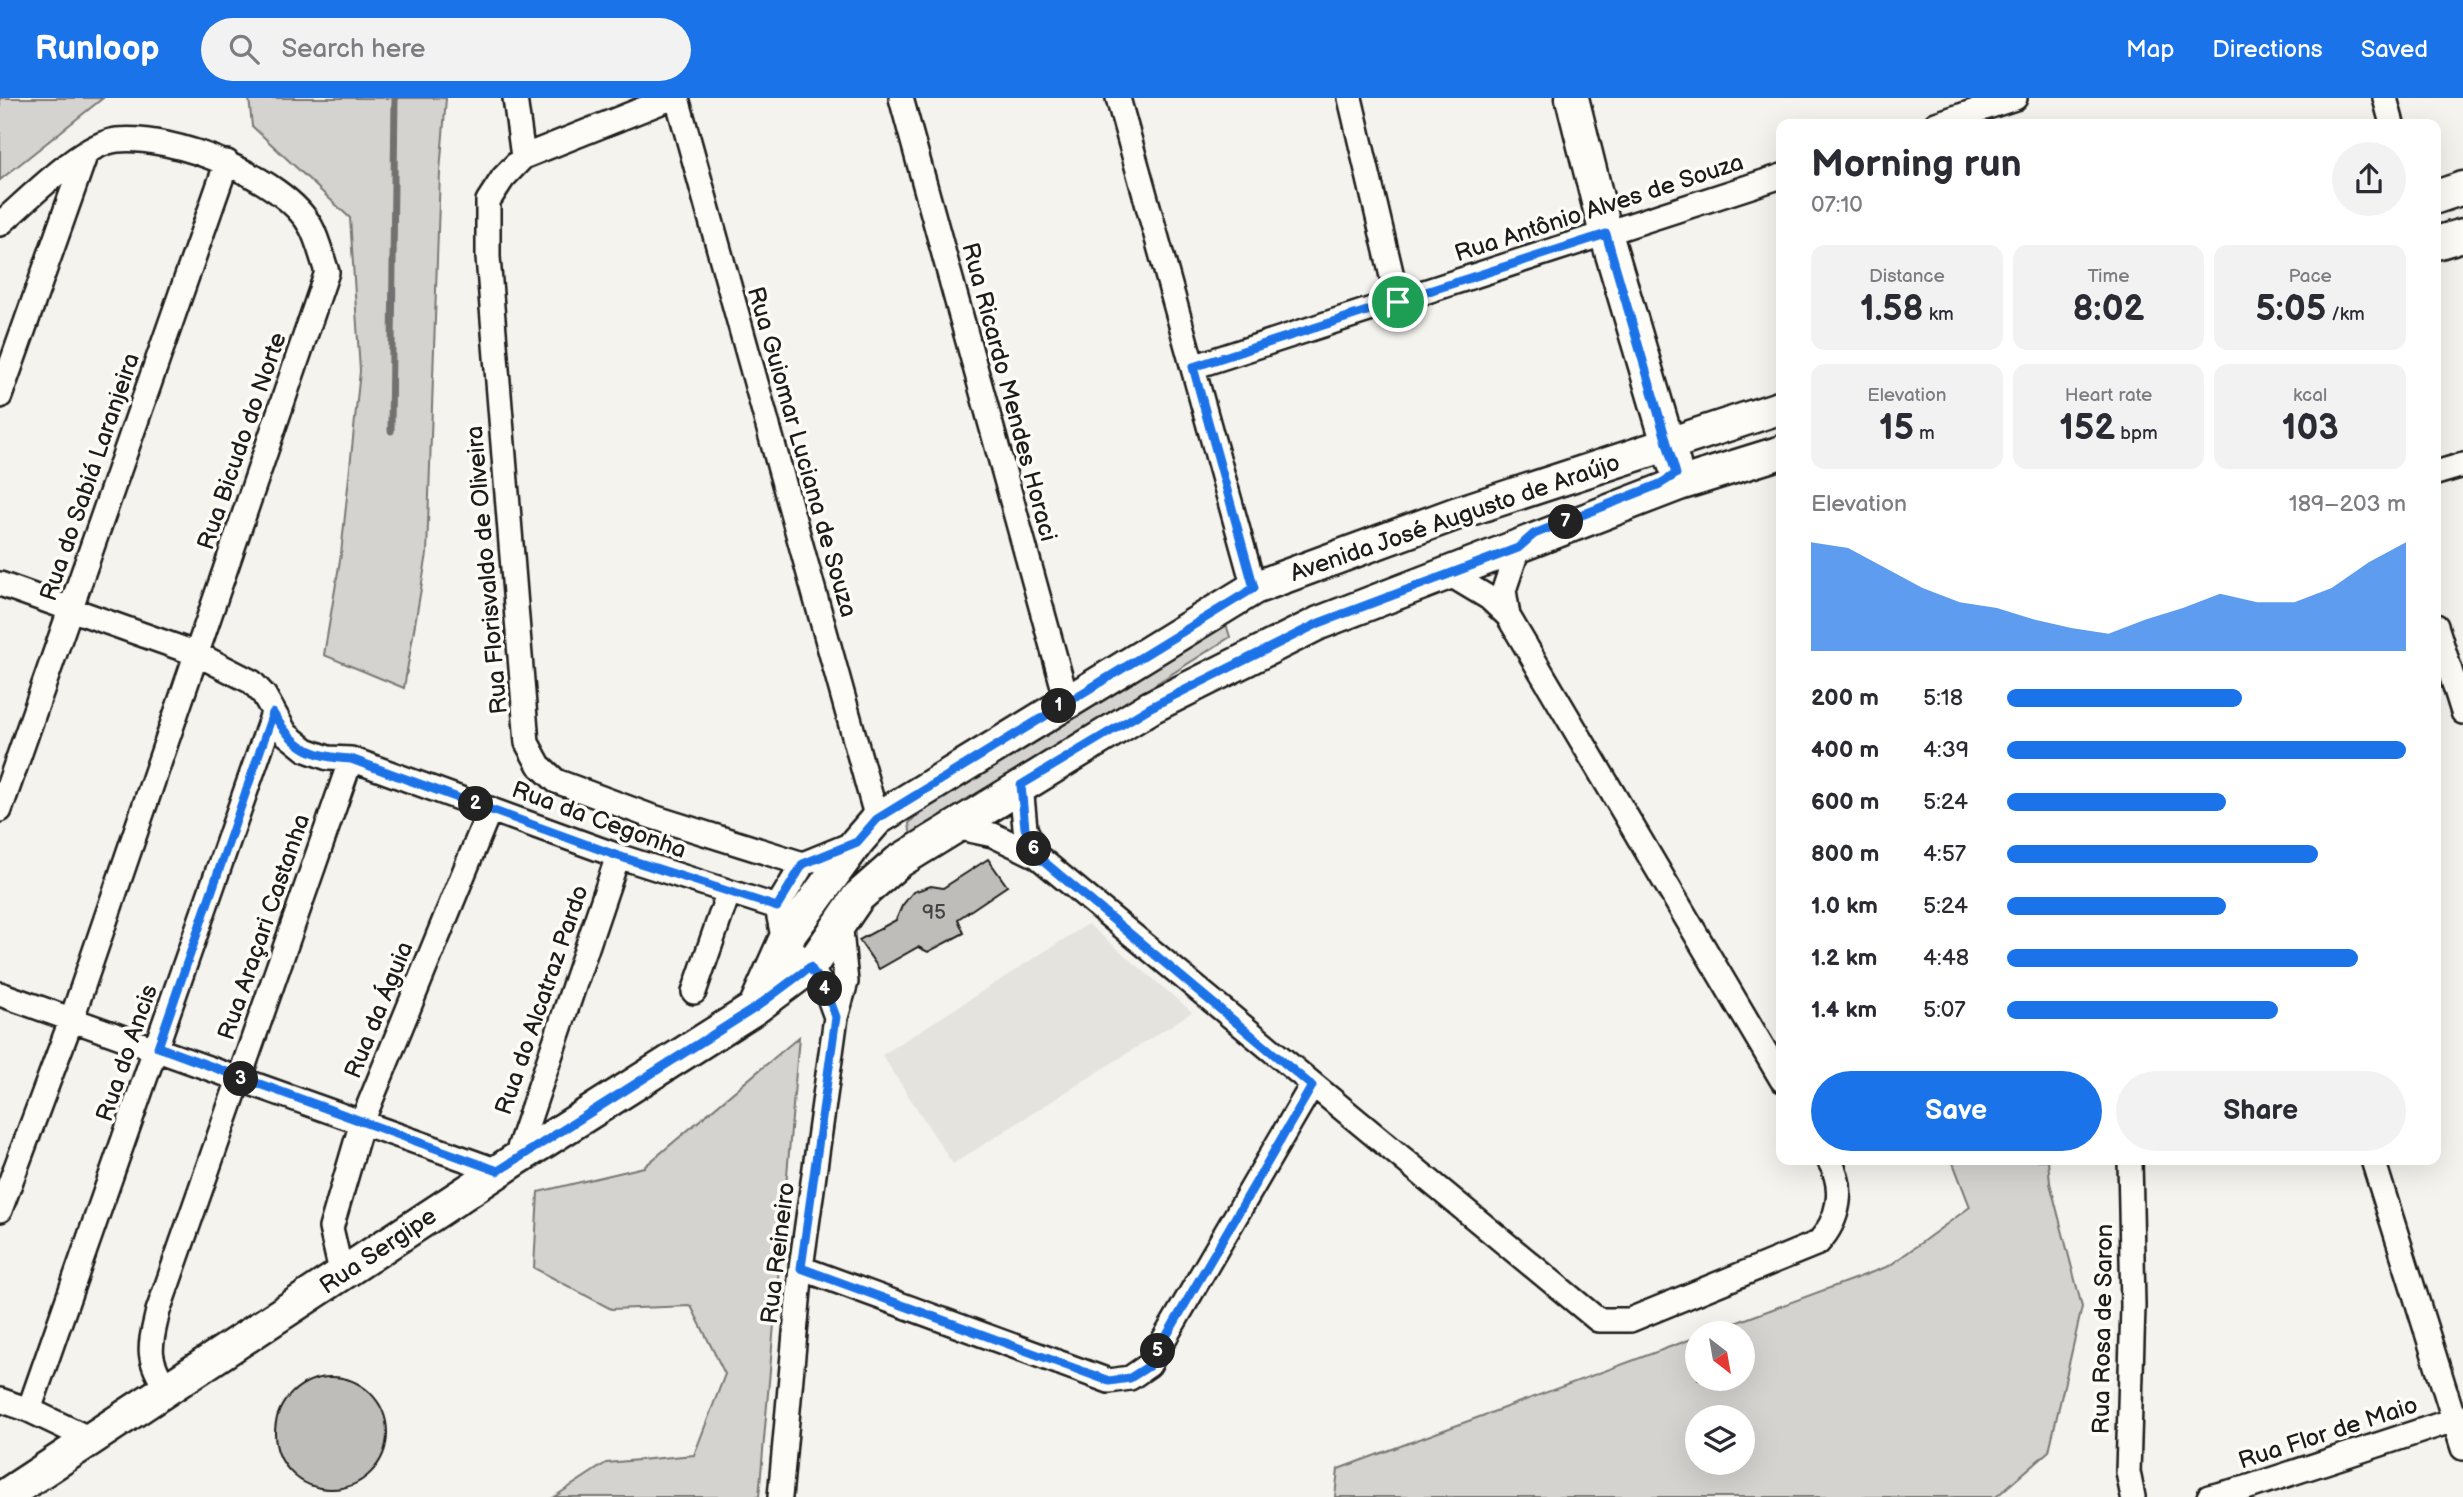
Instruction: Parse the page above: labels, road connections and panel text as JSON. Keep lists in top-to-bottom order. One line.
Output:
{"streets":{"street":["Rua Antônio Alves de Souza","Rua Ricardo Mendes Horaci","Rua Bicudo do Norte","Rua Guiomar Luciana de Souza","Rua do Sabiá Laranjeira","Avenida José Augusto de Araújo","Rua Florisvaldo de Oliveira","Rua da Cegonha","Rua Araçari Castanha","Rua do Alcatraz Pardo","Rua da Águia","Rua do Ancis","Rua Sergipe","Rua Reineiro","Rua Rosa de Saron","Rua Flor de Maio"]},"crossings":[["Rua Ricardo Mendes Horaci","Avenida José Augusto de Araújo"],["Rua Bicudo do Norte","Rua do Sabiá Laranjeira"],["Rua Bicudo do Norte","Rua da Cegonha"],["Rua Guiomar Luciana de Souza","Avenida José Augusto de Araújo"],["Rua do Sabiá Laranjeira","Rua da Cegonha"],["Avenida José Augusto de Araújo","Rua Sergipe"],["Avenida José Augusto de Araújo","Rua Reineiro"],["Rua da Cegonha","Rua Araçari Castanha"],["Rua da Cegonha","Rua do Alcatraz Pardo"],["Rua da Cegonha","Rua da Águia"],["Rua da Cegonha","Rua do Ancis"],["Rua Araçari Castanha","Rua Sergipe"],["Rua do Alcatraz Pardo","Rua Sergipe"],["Rua da Águia","Rua Sergipe"]],"house_numbers":["95"],"north":"bottom right","page":{"header":"Runloop","search":"Search here","nav":["Map","Directions","Saved"],"heading":["Morning run","07:10"],"stats":[["Distance","1.58 km"],["Time","8:02"],["Pace","5:05 /km"],["Elevation","15 m"],["Heart rate","152 bpm"],["kcal","103"]],"chart":["Elevation","189–203 m"],"pins":["7","1","2","6","4","3","5"],"list":[{"name":"200 m","note":"5:18"},{"name":"400 m","note":"4:39"},{"name":"600 m","note":"5:24"},{"name":"800 m","note":"4:57"},{"name":"1.0 km","note":"5:24"},{"name":"1.2 km","note":"4:48"},{"name":"1.4 km","note":"5:07"}],"buttons":["Save","Share"]}}
